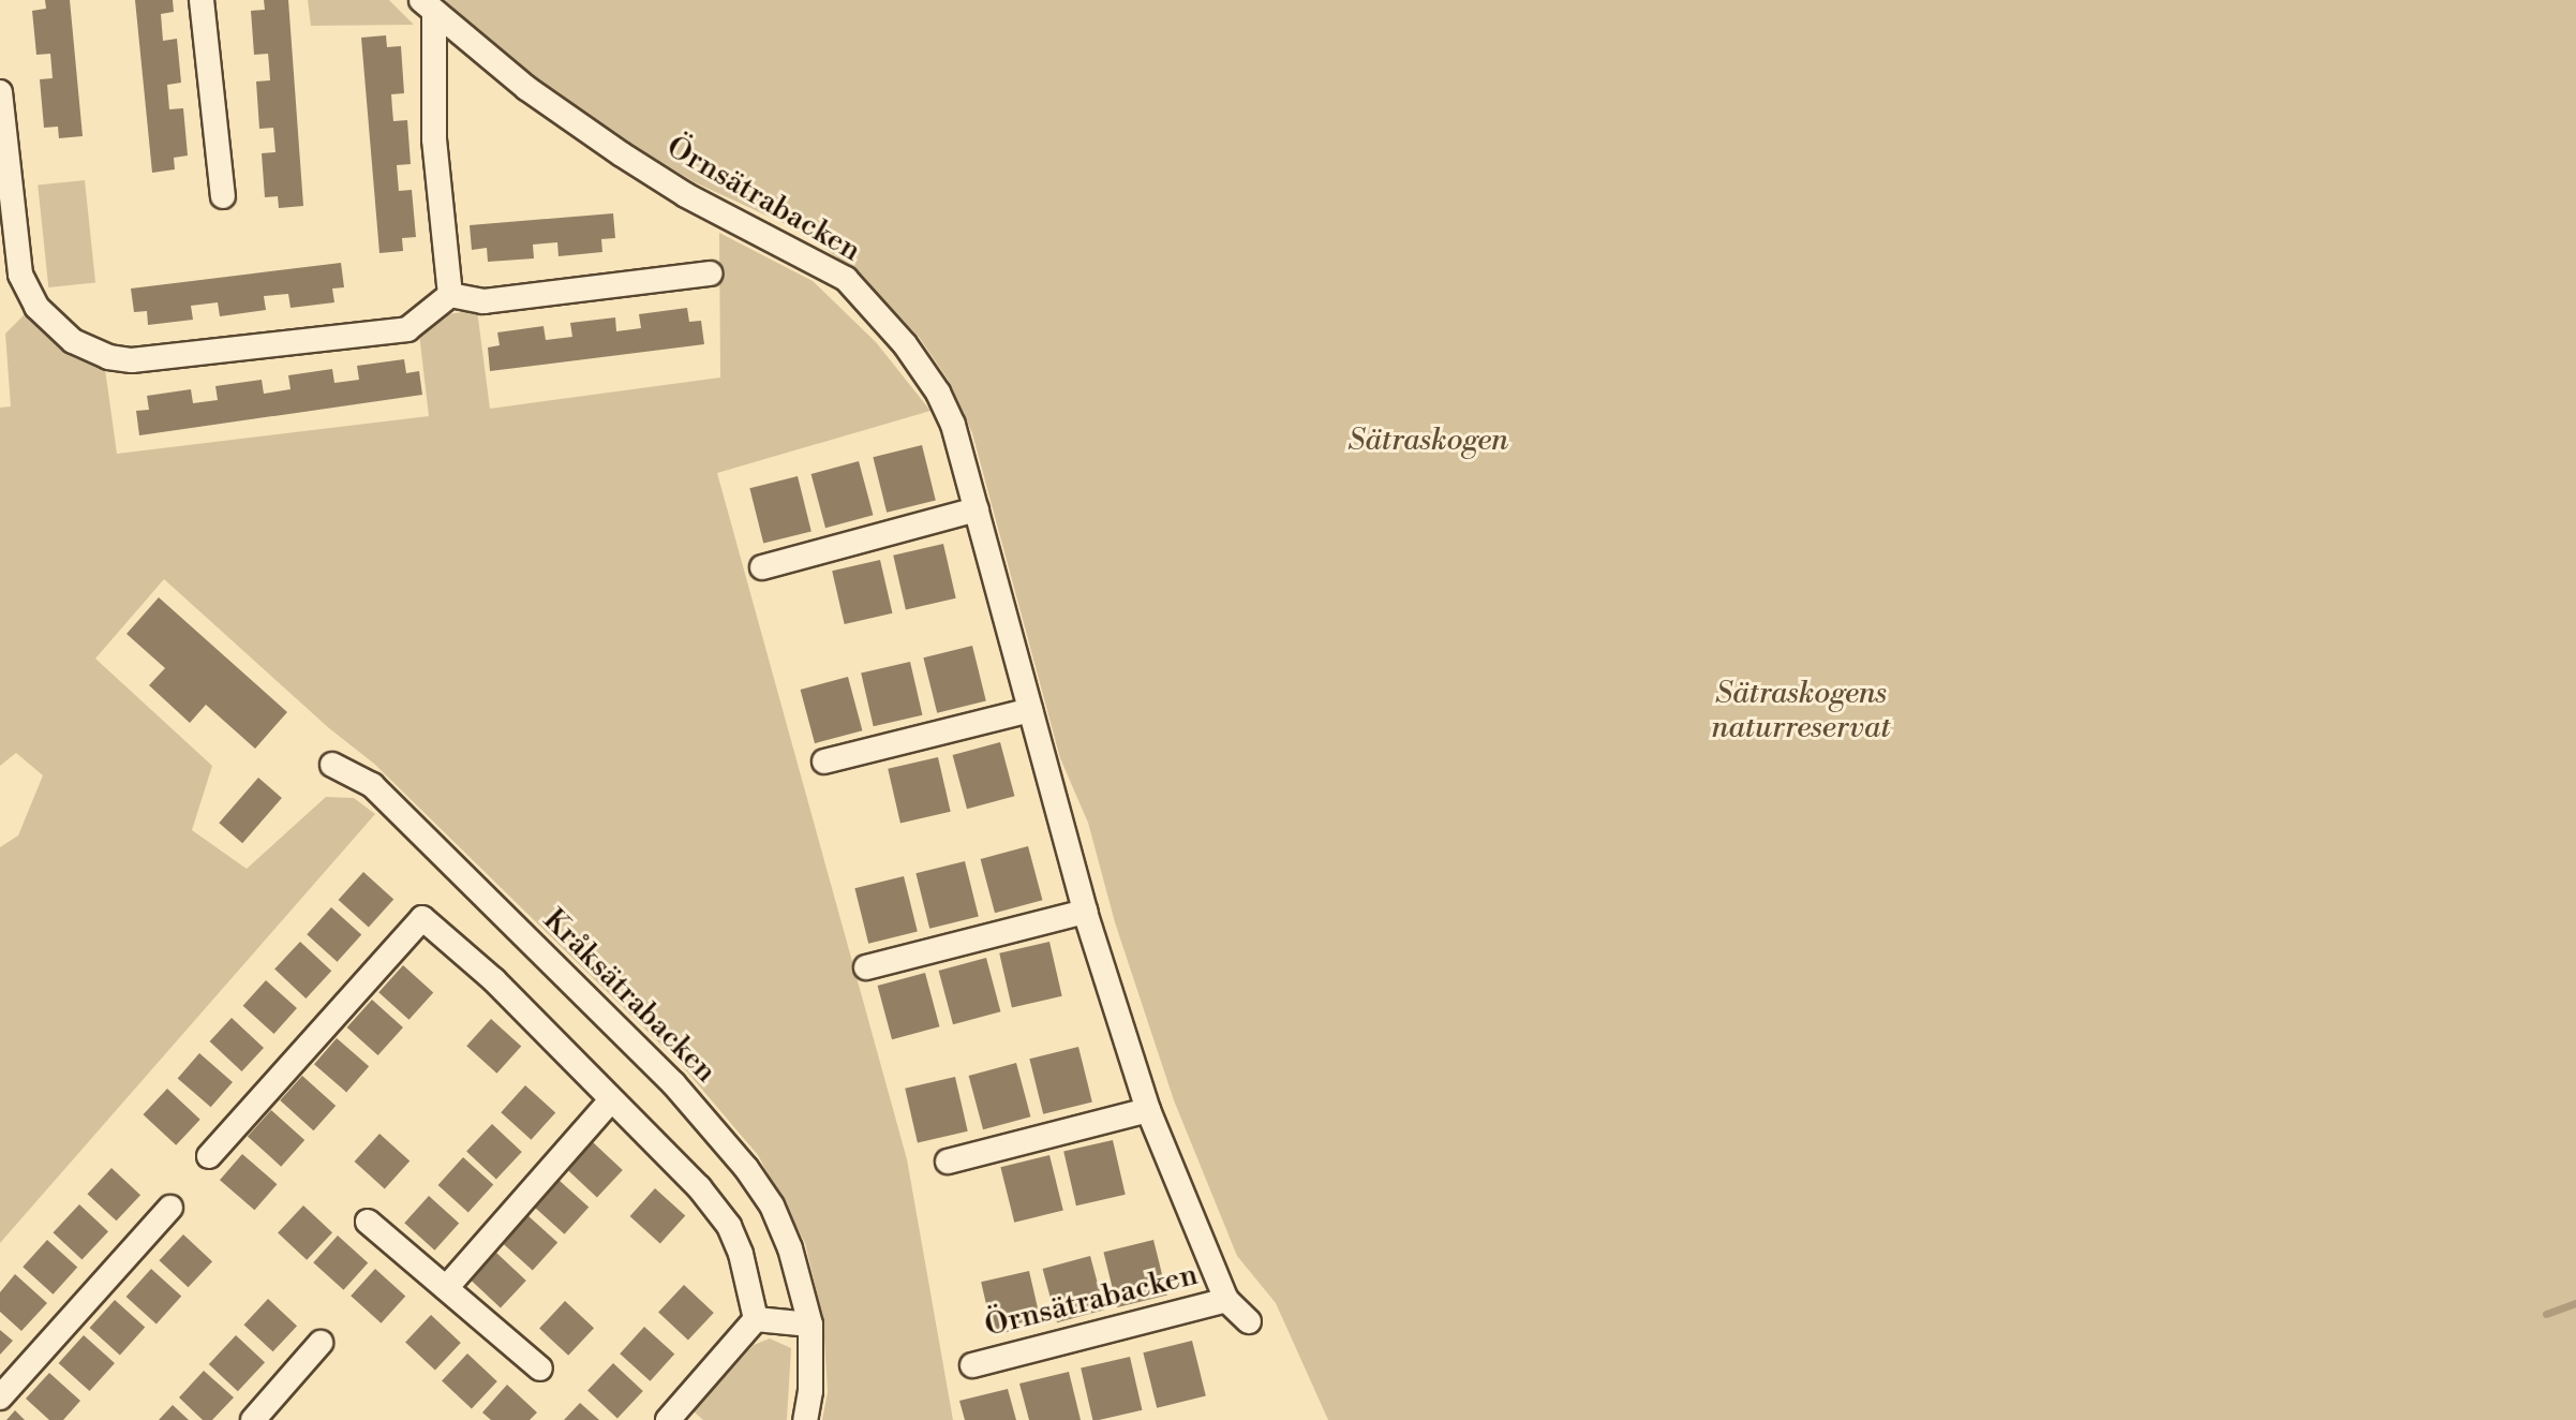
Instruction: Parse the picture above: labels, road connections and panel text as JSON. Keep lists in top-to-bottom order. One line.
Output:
{"streets":{"street":["Örnsätrabacken","Kråksätrabacken"]},"parks":["Sätraskogen","Sätraskogens naturreservat"]}
